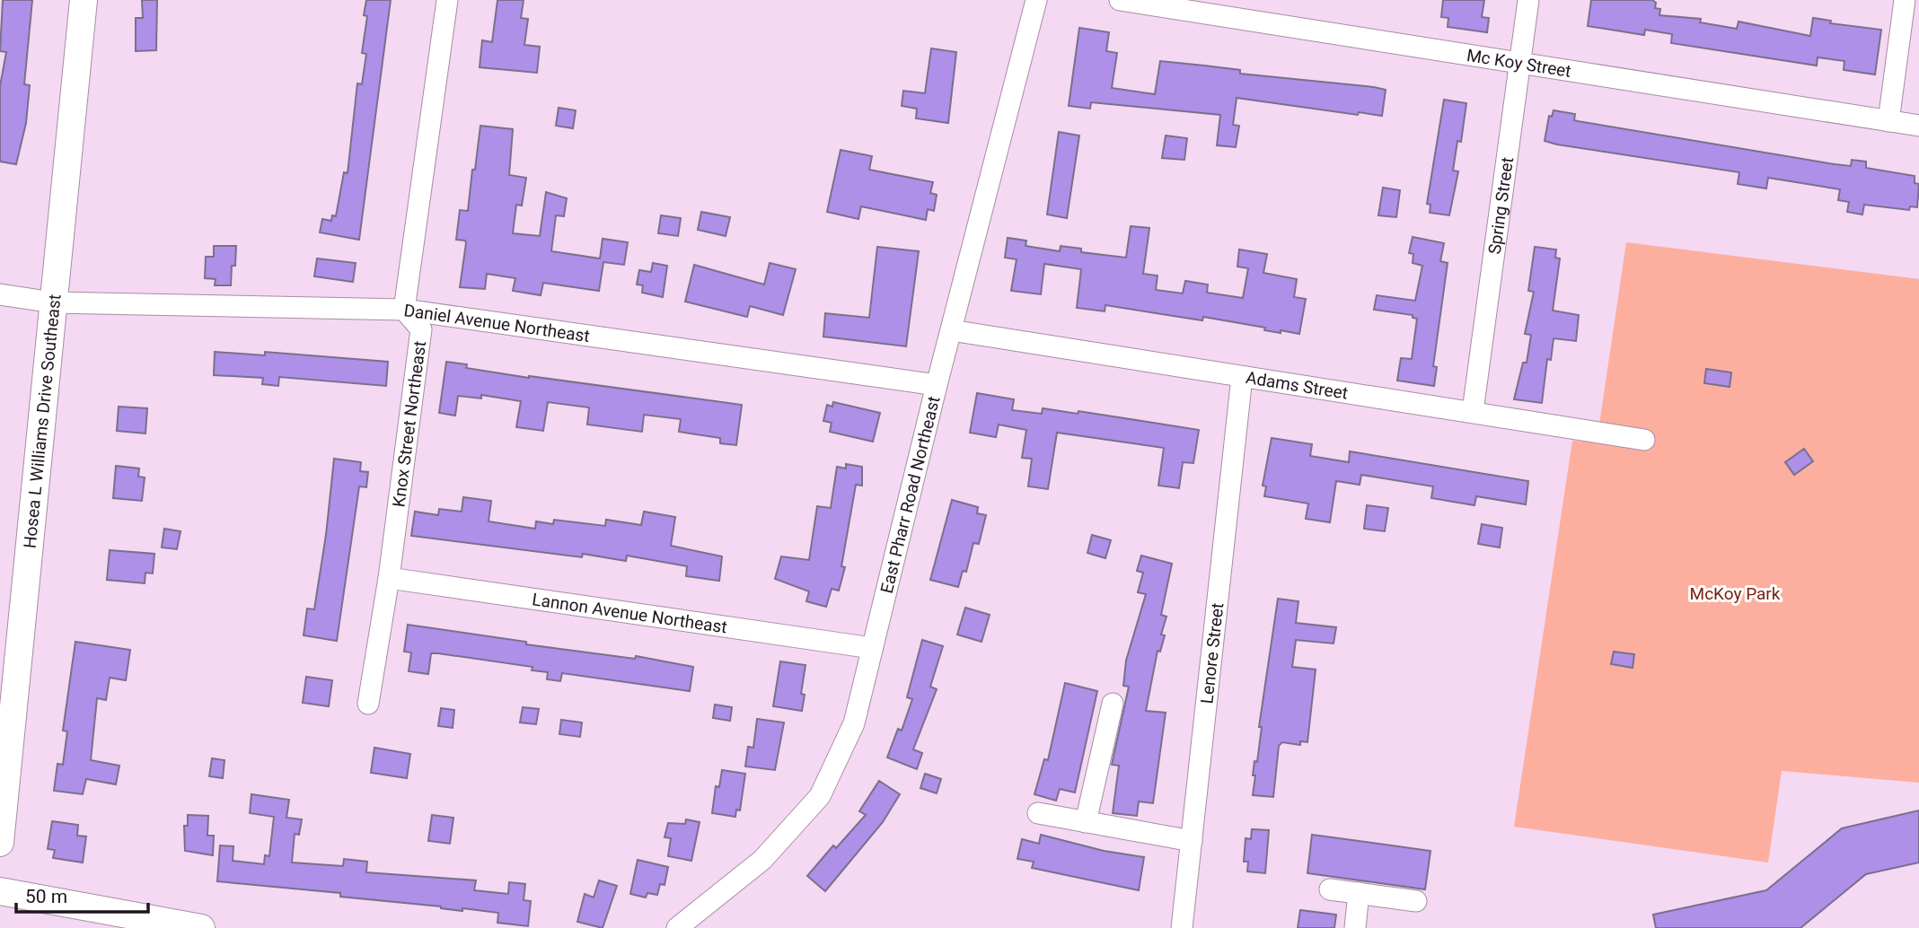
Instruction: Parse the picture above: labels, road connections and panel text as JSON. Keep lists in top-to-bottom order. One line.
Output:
{"streets":{"street":["Mc Koy Street","Spring Street","Daniel Avenue Northeast","Adams Street","Hosea L Williams Drive Southeast","Knox Street Northeast","East Pharr Road Northeast","Lannon Avenue Northeast","Lenore Street"]},"crossings":[["Mc Koy Street","Spring Street"],["Spring Street","Adams Street"],["Daniel Avenue Northeast","Hosea L Williams Drive Southeast"],["Daniel Avenue Northeast","Knox Street Northeast"],["Daniel Avenue Northeast","East Pharr Road Northeast"],["Adams Street","East Pharr Road Northeast"],["Adams Street","Lenore Street"],["Knox Street Northeast","Lannon Avenue Northeast"],["East Pharr Road Northeast","Lannon Avenue Northeast"]],"parks":["McKoy Park"],"scale_bar":"50 m"}
